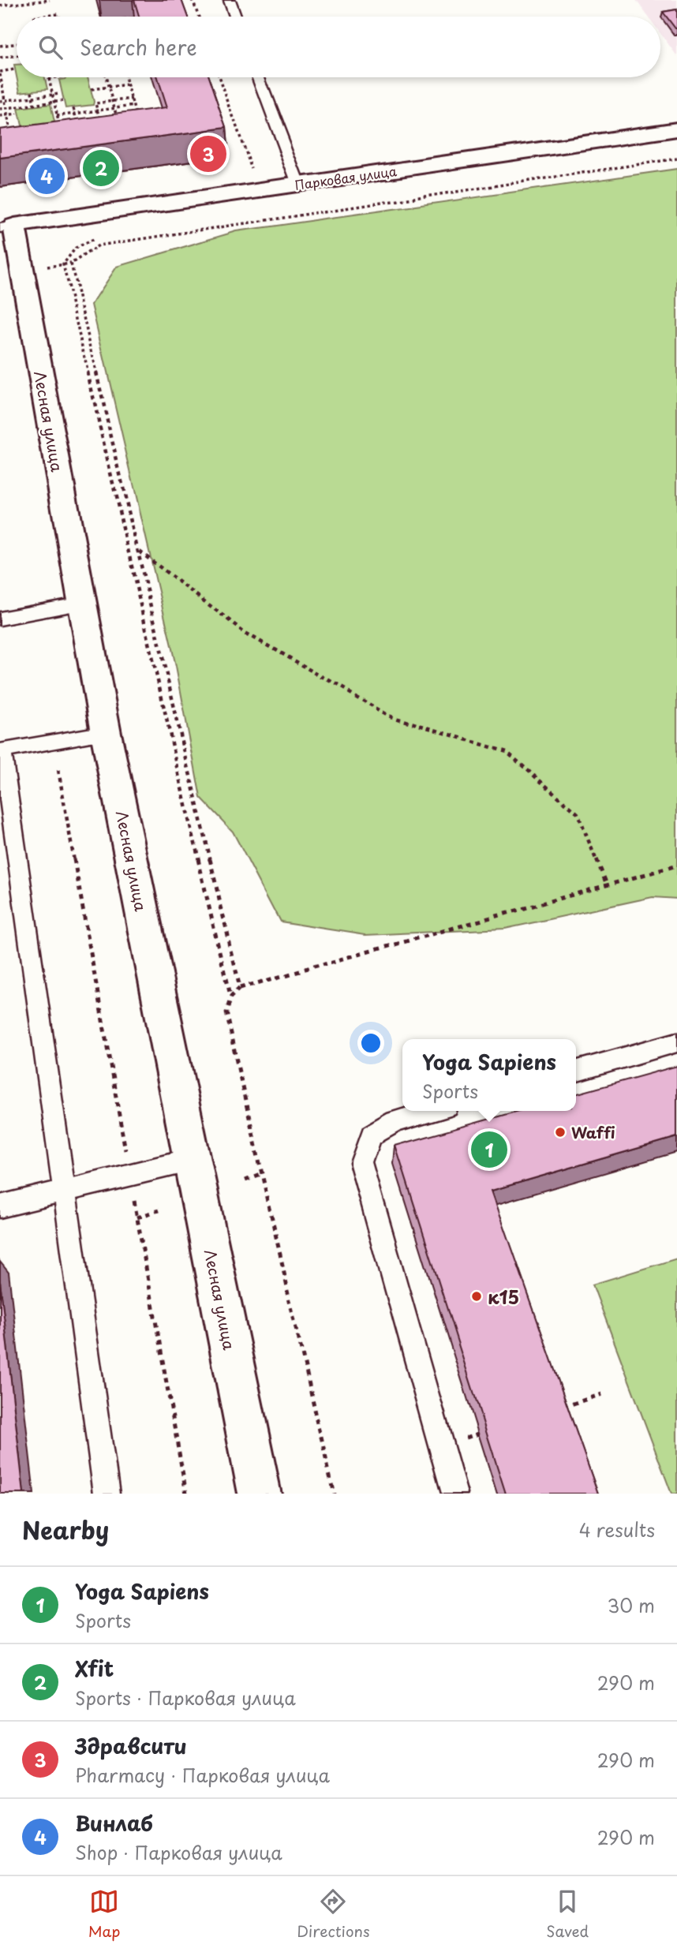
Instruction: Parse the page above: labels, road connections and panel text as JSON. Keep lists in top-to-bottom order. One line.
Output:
{"streets":{"street":["Парковая улица","Лесная улица"]},"crossings":[["Парковая улица","Лесная улица"]],"places":["Waffi","к15"],"page":{"search":"Search here","pins":["3","2","4","1"],"popup":["Yoga Sapiens","Sports"],"heading":["Nearby","4 results"],"list":[{"mark":"1","name":"Yoga Sapiens","note":"Sports","value":"30 m"},{"mark":"2","name":"Xfit","note":"Sports · Парковая улица","value":"290 m"},{"mark":"3","name":"Здравсити","note":"Pharmacy · Парковая улица","value":"290 m"},{"mark":"4","name":"Винлаб","note":"Shop · Парковая улица","value":"290 m"}],"nav":["Map","Directions","Saved"]}}
